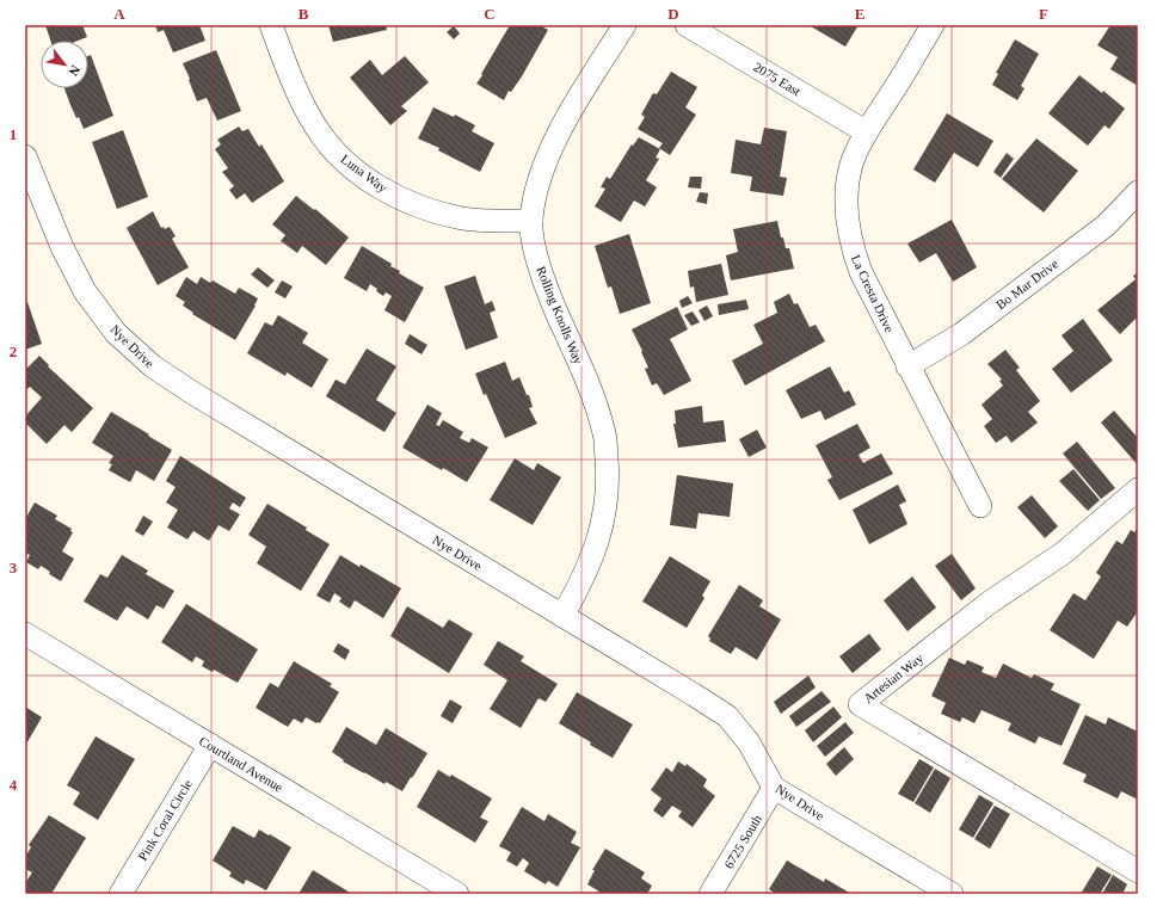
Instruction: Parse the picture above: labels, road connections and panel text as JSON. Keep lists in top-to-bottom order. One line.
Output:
{"streets":{"street":["2075 East","Luna Way","Bo Mar Drive","La Cresta Drive","Rolling Knolls Way","Nye Drive","Artesian Way","Courtland Avenue","Pink Coral Circle","6725 South"]},"crossings":[["2075 East","La Cresta Drive"],["Luna Way","Rolling Knolls Way"],["Bo Mar Drive","La Cresta Drive"],["Rolling Knolls Way","Nye Drive"],["Nye Drive","6725 South"],["Courtland Avenue","Pink Coral Circle"]],"north":"bottom right","grid":{"columns":["A","B","C","D","E","F"],"rows":["1","2","3","4"]}}
